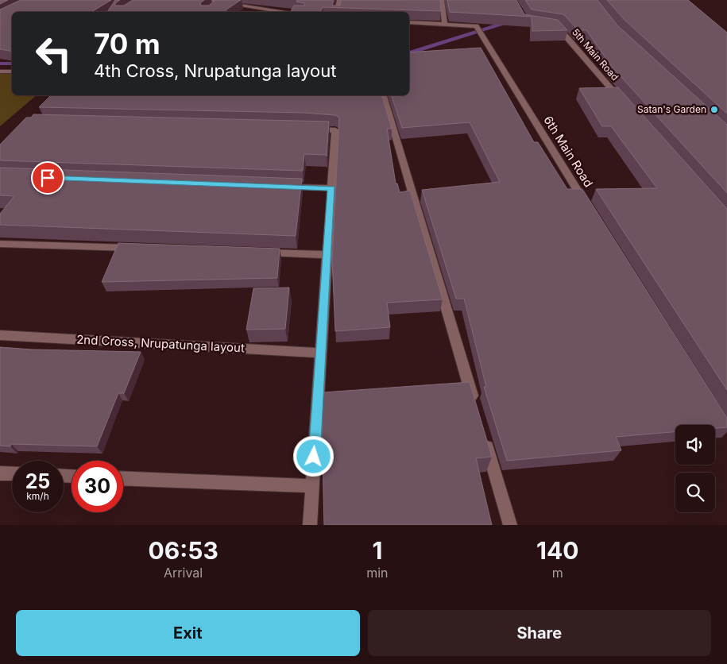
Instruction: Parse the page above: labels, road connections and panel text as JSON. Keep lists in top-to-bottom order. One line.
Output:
{"streets":{"street":["5th Main Road","6th Main Road","2nd Cross, Nrupatunga layout"]},"places":["Satan's Garden"],"page":{"turn":["70 m","4th Cross, Nrupatunga layout"],"speed":"25 km/h","limit":"30","eta":["06:53","Arrival","1","min","140","m"],"buttons":["Exit","Share"]}}
